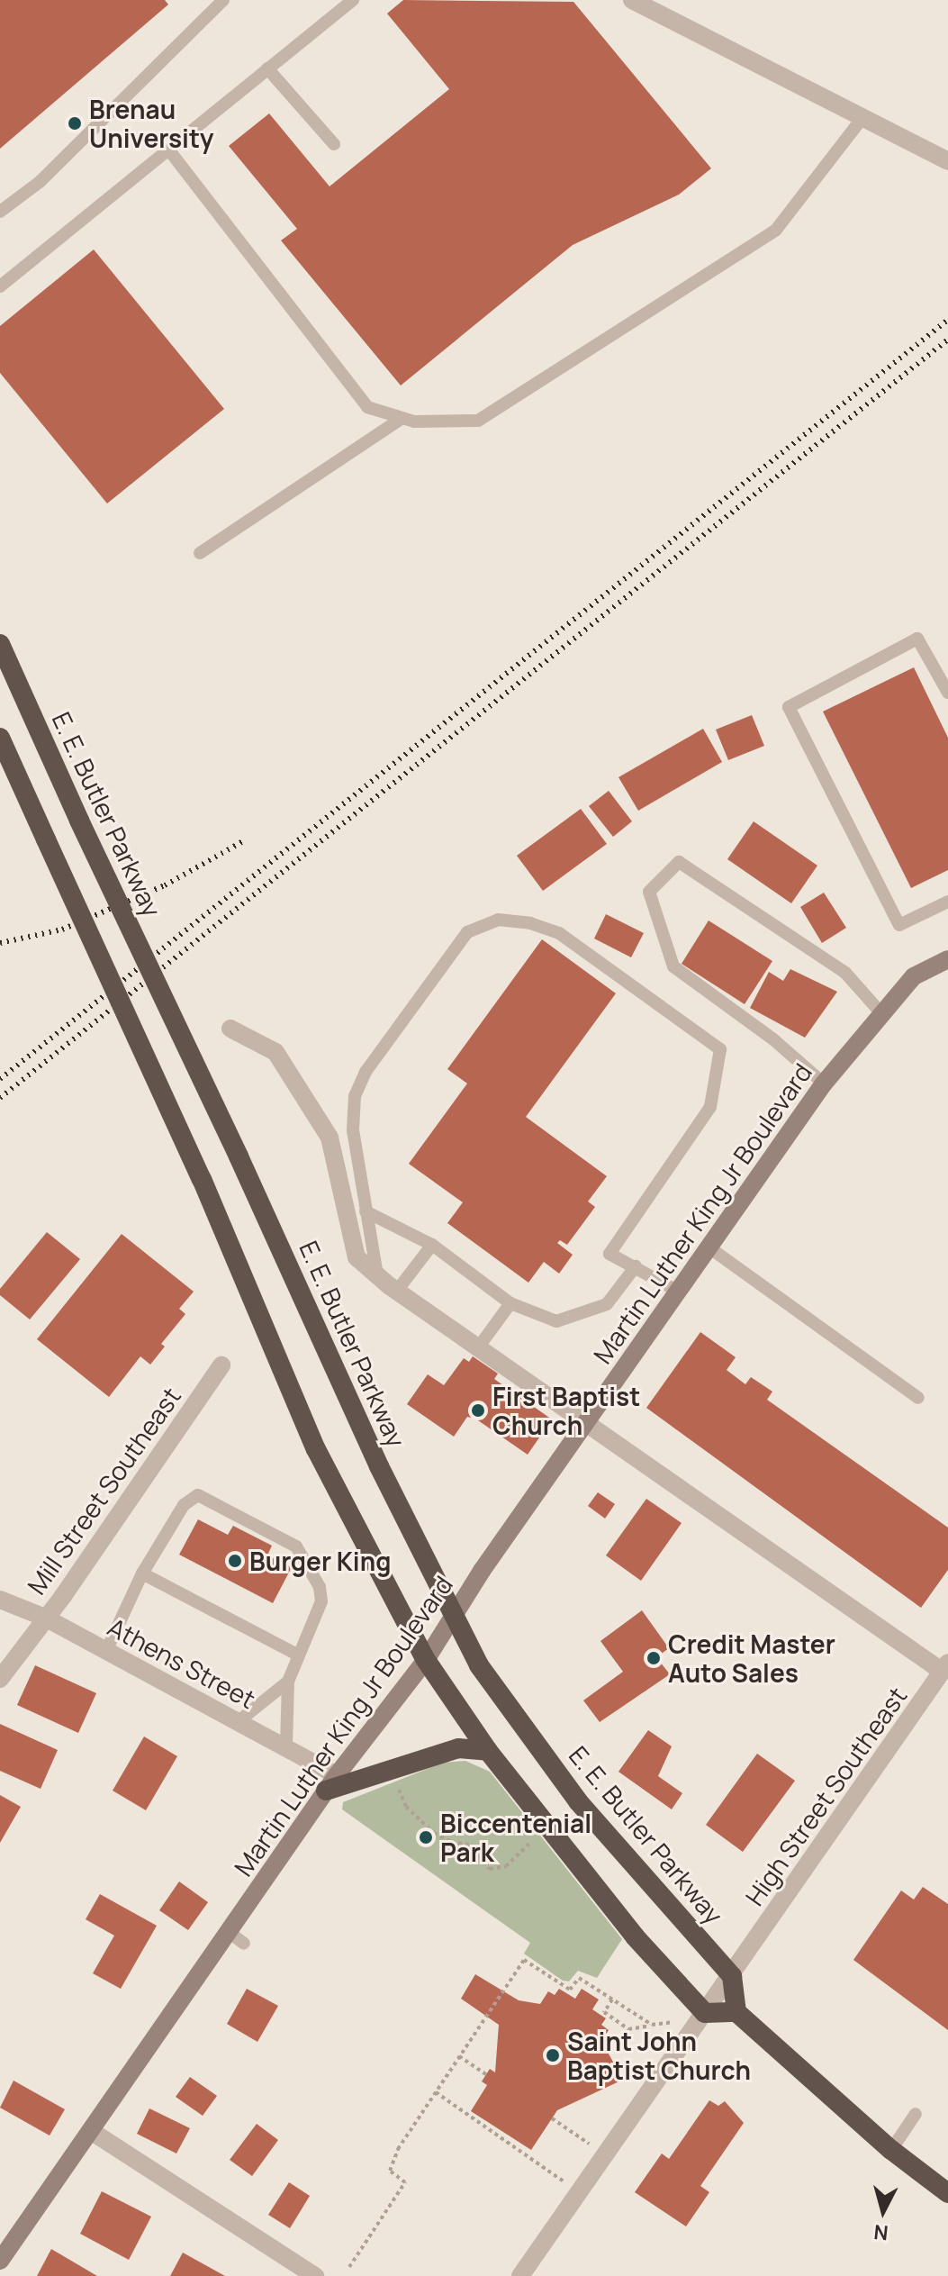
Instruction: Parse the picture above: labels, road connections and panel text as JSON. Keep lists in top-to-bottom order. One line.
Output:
{"streets":{"highway":["E. E. Butler Parkway"],"main road":["Martin Luther King Jr Boulevard"],"street":["Mill Street Southeast","Athens Street","High Street Southeast"]},"crossings":[["E. E. Butler Parkway","Martin Luther King Jr Boulevard"],["E. E. Butler Parkway","High Street Southeast"],["Martin Luther King Jr Boulevard","Athens Street"],["Mill Street Southeast","Athens Street"]],"places":["Brenau University","First Baptist Church","Burger King","Credit Master Auto Sales","Biccentenial Park","Saint John Baptist Church"],"north":"bottom"}
